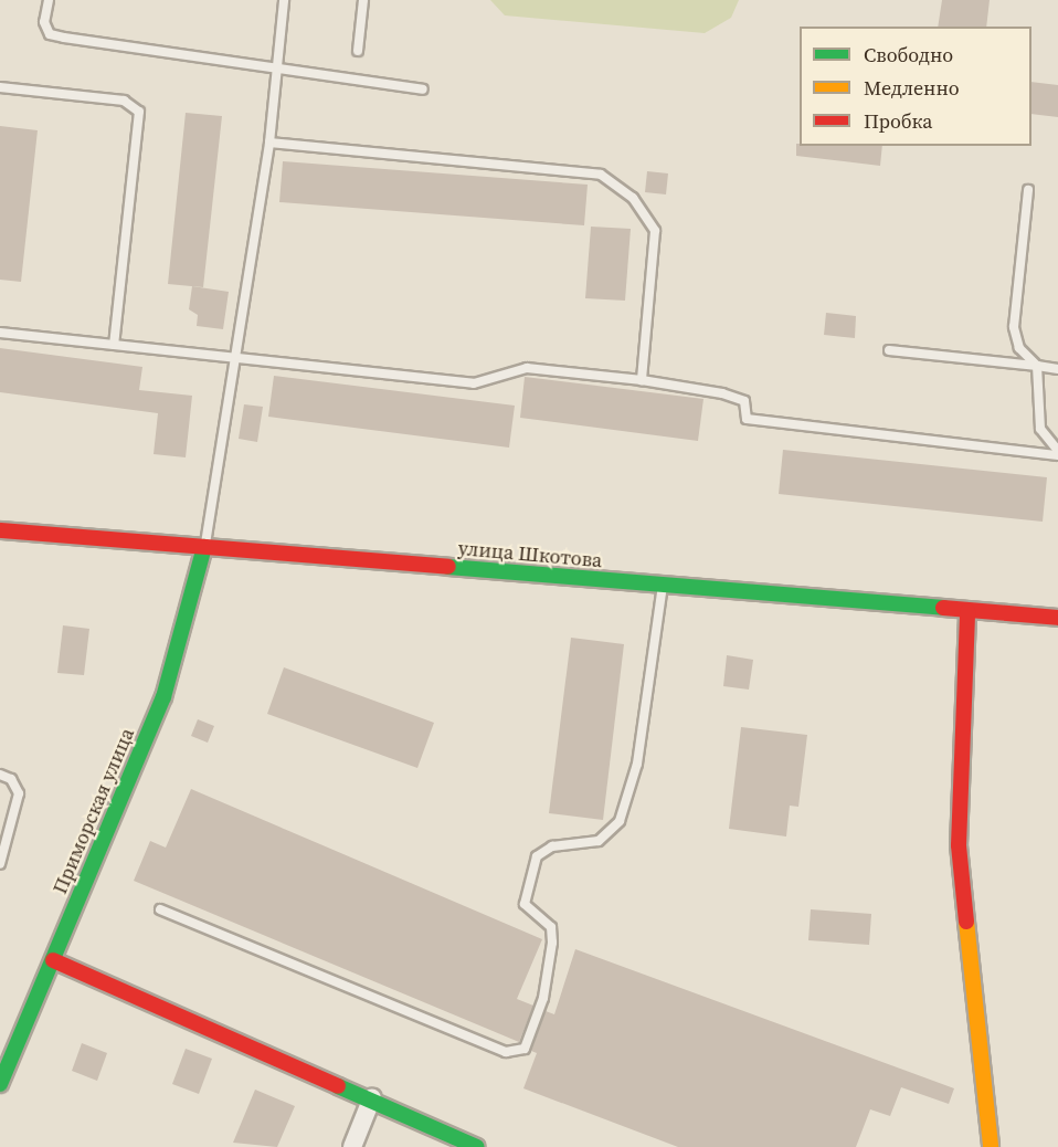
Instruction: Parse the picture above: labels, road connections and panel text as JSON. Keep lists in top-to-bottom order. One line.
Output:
{"streets":{"street":["улица Шкотова","Приморская улица"]},"crossings":[["улица Шкотова","Приморская улица"]],"legend":["Свободно","Медленно","Пробка"]}
